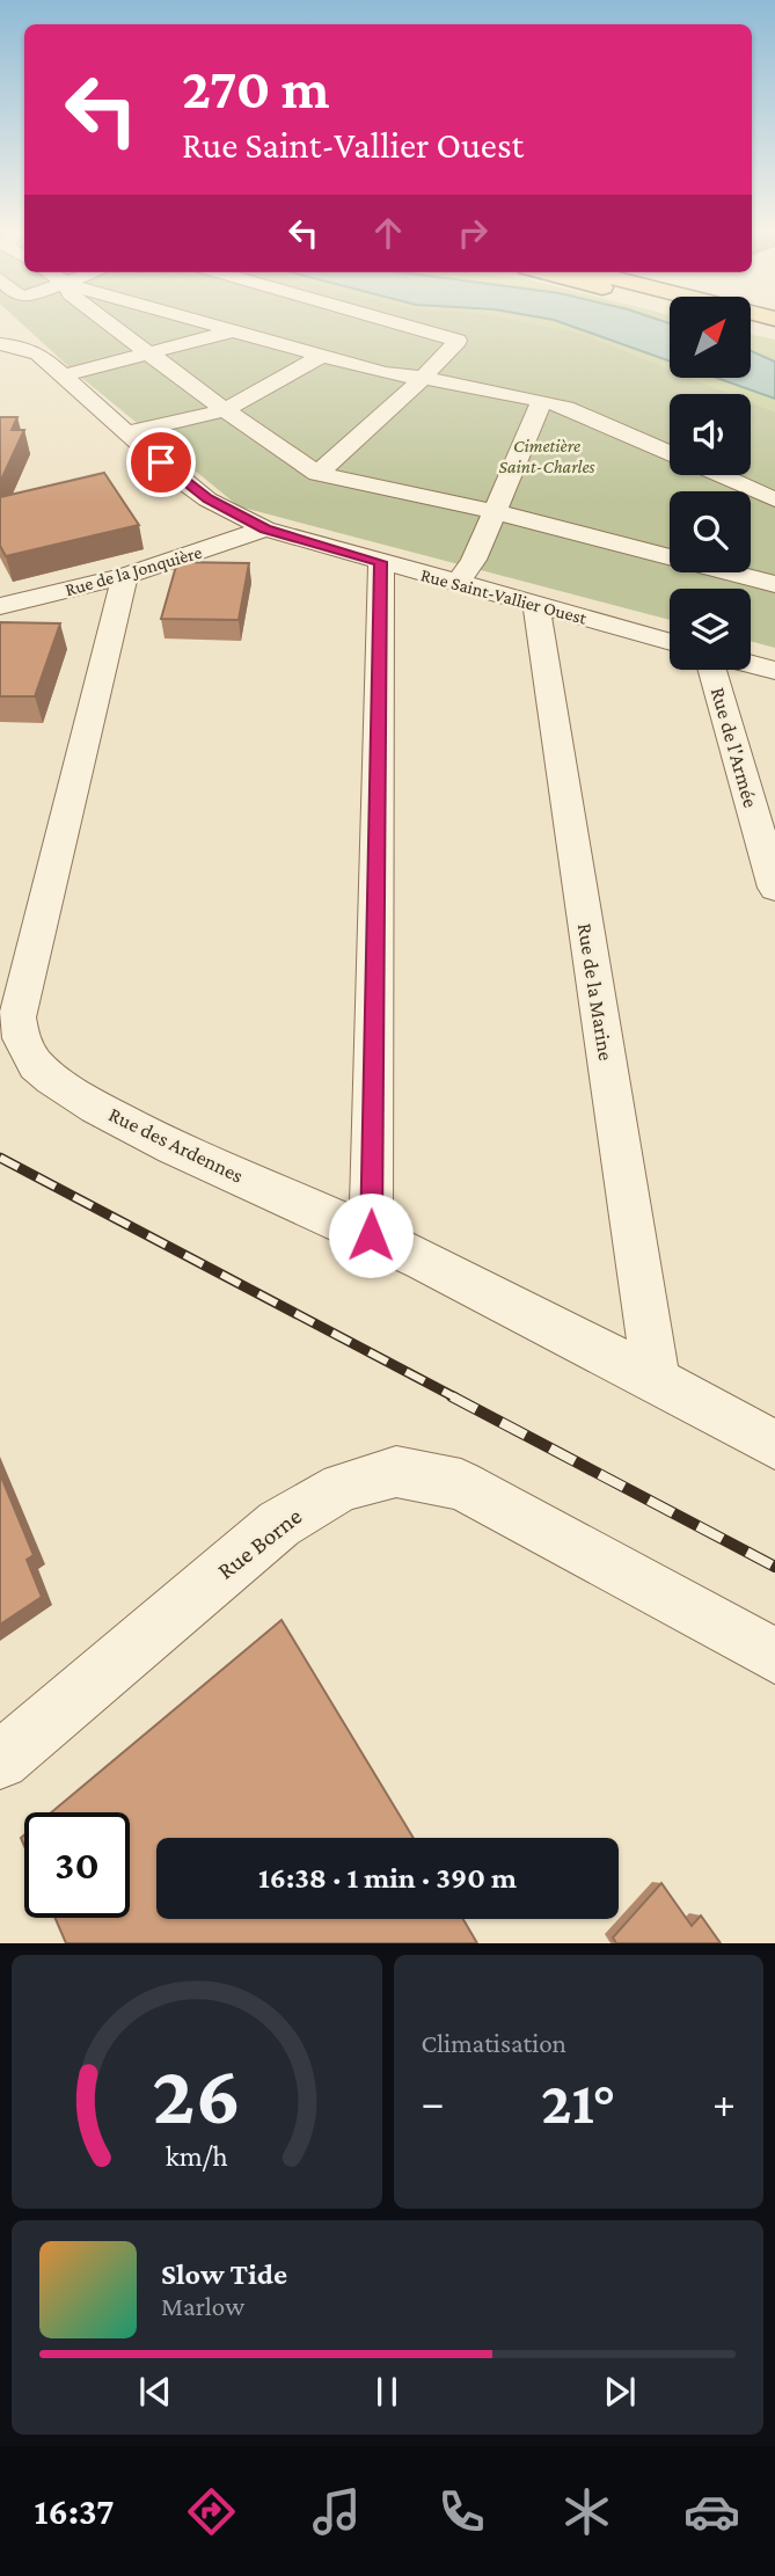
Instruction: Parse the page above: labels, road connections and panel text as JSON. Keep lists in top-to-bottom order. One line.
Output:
{"streets":{"street":["Rue de la Jonquière","Rue Saint-Vallier Ouest","Rue de l'Armée","Rue de la Marine","Rue des Ardennes","Rue Borne"]},"crossings":[["Rue de la Jonquière","Rue Saint-Vallier Ouest"],["Rue de la Jonquière","Rue des Ardennes"],["Rue Saint-Vallier Ouest","Rue de la Marine"],["Rue de la Marine","Rue des Ardennes"]],"parks":["Cimetière Saint-Charles"],"north":"top right","page":{"turn":["270 m","Rue Saint-Vallier Ouest"],"limit":"30","trip":"16:38 · 1 min · 390 m","tile":"Climatisation","heat":["−","21°","+"],"song":["Slow Tide","Marlow"],"tabs":"16:37","gauge":["26","km/h"]}}
